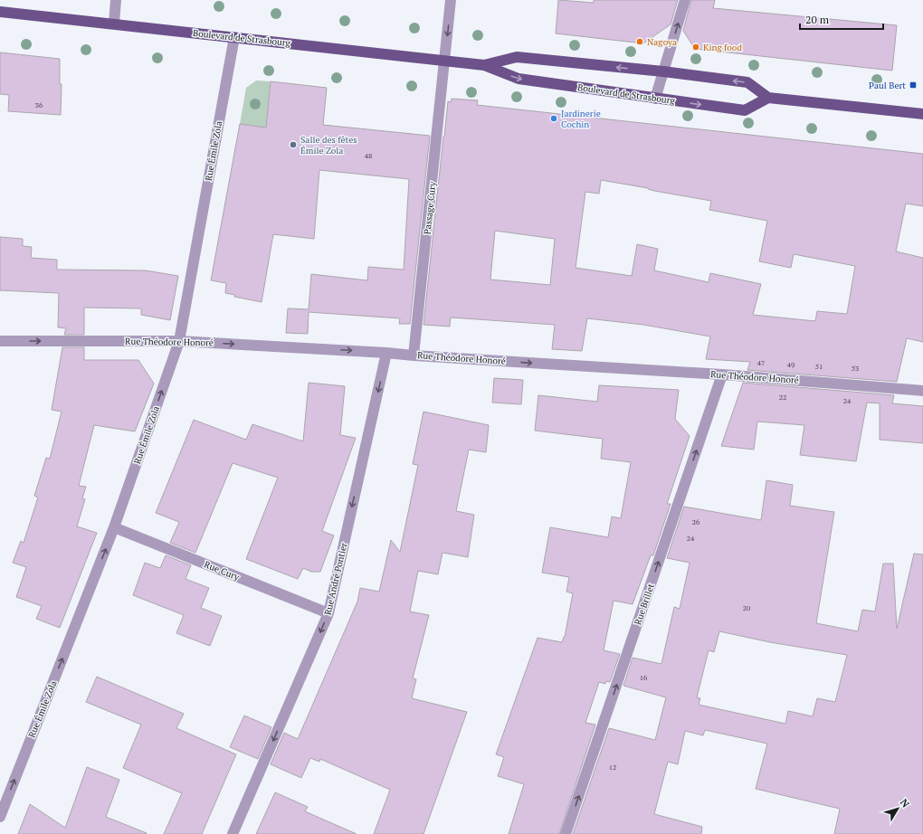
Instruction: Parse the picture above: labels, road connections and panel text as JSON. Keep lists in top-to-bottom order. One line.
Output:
{"streets":{"main road":["Boulevard de Strasbourg"],"street":["Rue Émile Zola","Passage Cury","Rue Théodore Honoré","Rue Cury","Rue André Pontier","Rue Brillet"]},"crossings":[["Boulevard de Strasbourg","Rue Émile Zola"],["Boulevard de Strasbourg","Passage Cury"],["Rue Émile Zola","Rue Théodore Honoré"],["Rue Émile Zola","Rue Cury"],["Passage Cury","Rue Théodore Honoré"],["Rue Théodore Honoré","Rue André Pontier"],["Rue Théodore Honoré","Rue Brillet"],["Rue Cury","Rue André Pontier"]],"one_way":["Rue Émile Zola","Rue Théodore Honoré","Rue André Pontier","Rue Brillet"],"places":{"other":["Nagoya","King food","Jardinerie Cochin","Salle des fêtes Émile Zola"],"transit":["Paul Bert"]},"house_numbers":["36","48","47","49","51","53","22","24","26","24","20","16","12"],"scale_bar":"20 m","north":"top right"}
